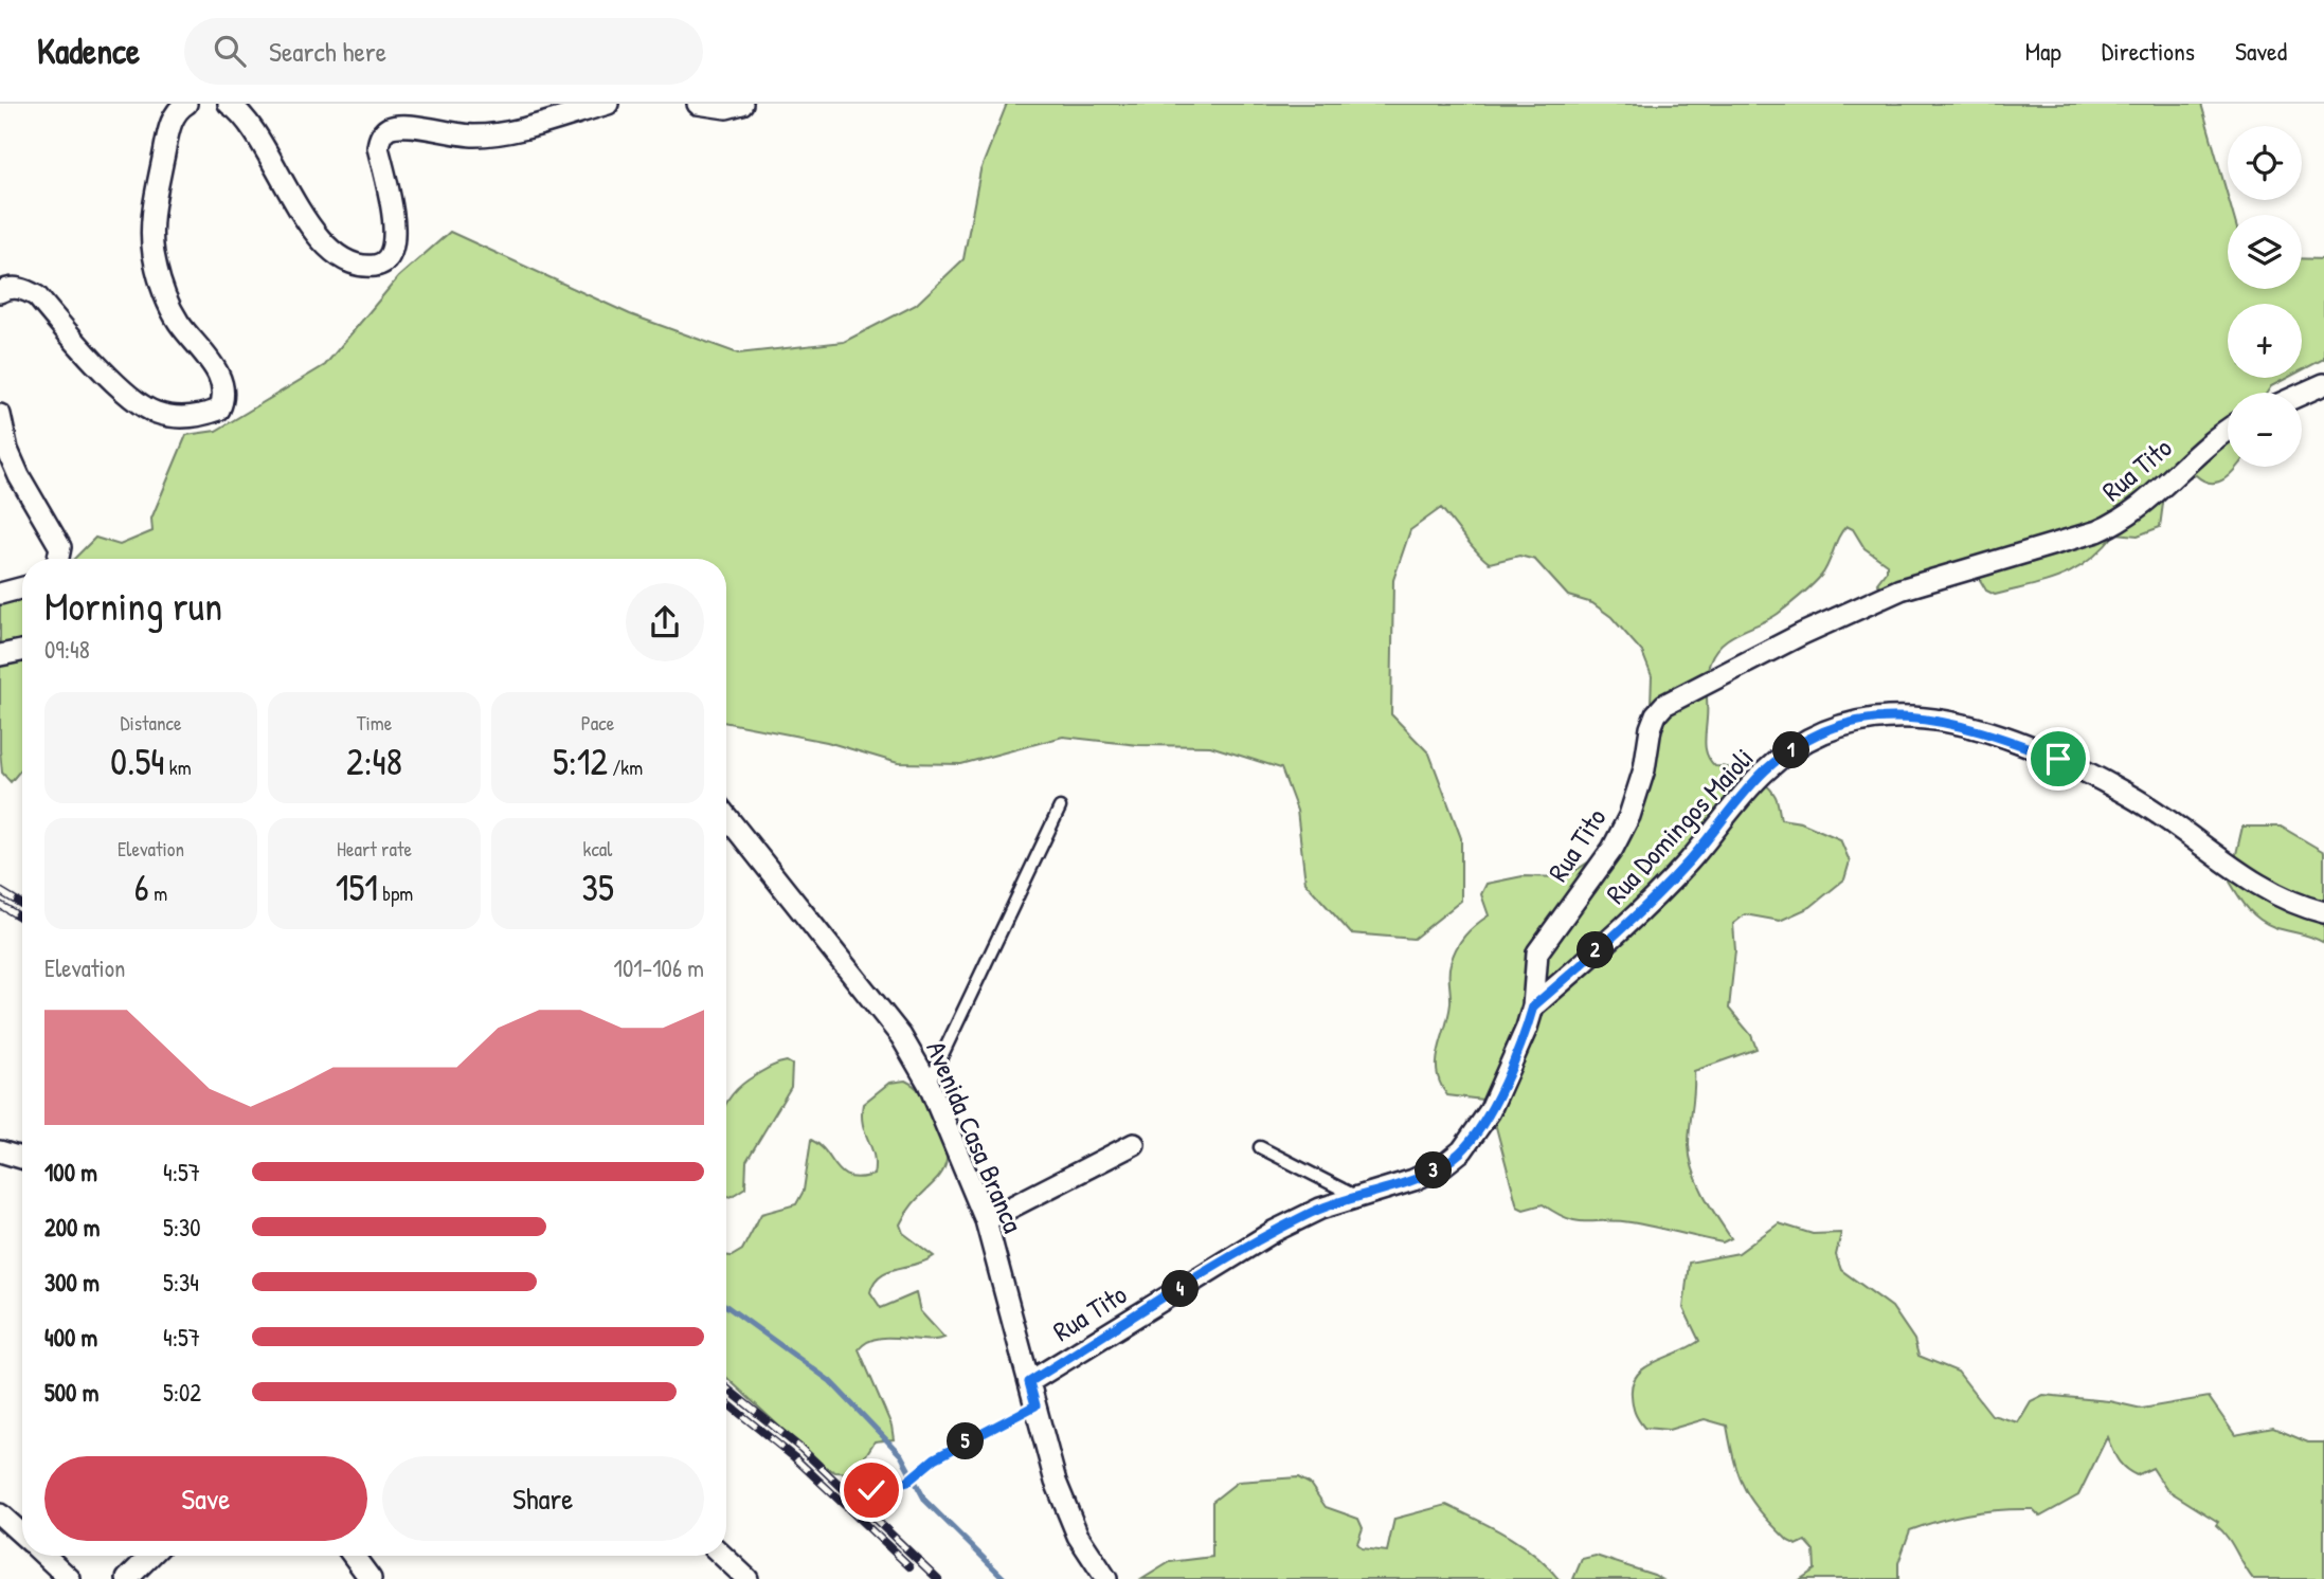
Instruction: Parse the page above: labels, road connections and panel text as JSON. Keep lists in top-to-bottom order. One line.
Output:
{"streets":{"street":["Rua Tito","Rua Domingos Maioli","Avenida Casa Branca"]},"crossings":[["Rua Tito","Rua Domingos Maioli"],["Rua Tito","Avenida Casa Branca"]],"page":{"header":"Kadence","search":"Search here","nav":["Map","Directions","Saved"],"map_buttons":["+","−"],"heading":["Morning run","09:48"],"stats":[["Distance","0.54 km"],["Time","2:48"],["Pace","5:12 /km"],["Elevation","6 m"],["Heart rate","151 bpm"],["kcal","35"]],"pins":["1","2","3","4","5"],"chart":["Elevation","101–106 m"],"list":[{"name":"100 m","note":"4:57"},{"name":"200 m","note":"5:30"},{"name":"300 m","note":"5:34"},{"name":"400 m","note":"4:57"},{"name":"500 m","note":"5:02"}],"buttons":["Save","Share"]}}
